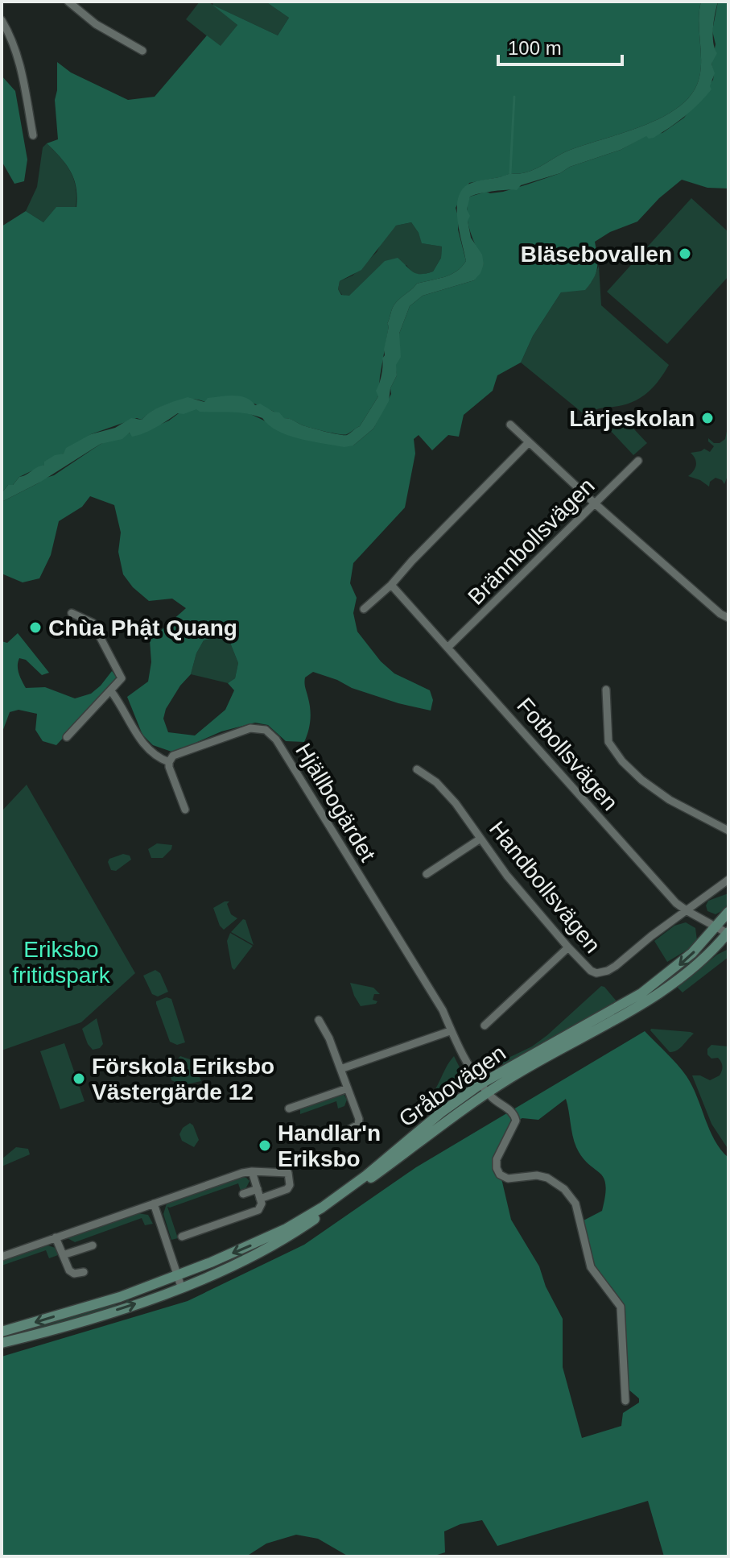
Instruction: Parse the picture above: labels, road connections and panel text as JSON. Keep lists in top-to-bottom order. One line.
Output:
{"streets":{"main road":["Gråbovägen"],"street":["Brännbollsvägen","Fotbollsvägen","Hjällbogärdet","Handbollsvägen"]},"crossings":[["Brännbollsvägen","Fotbollsvägen"],["Fotbollsvägen","Handbollsvägen"],["Fotbollsvägen","Gråbovägen"],["Hjällbogärdet","Gråbovägen"]],"parks":["Eriksbo fritidspark"],"places":["Bläsebovallen","Lärjeskolan","Chùa Phật Quang","Förskola Eriksbo Västergärde 12","Handlar'n Eriksbo"],"scale_bar":"100 m"}
